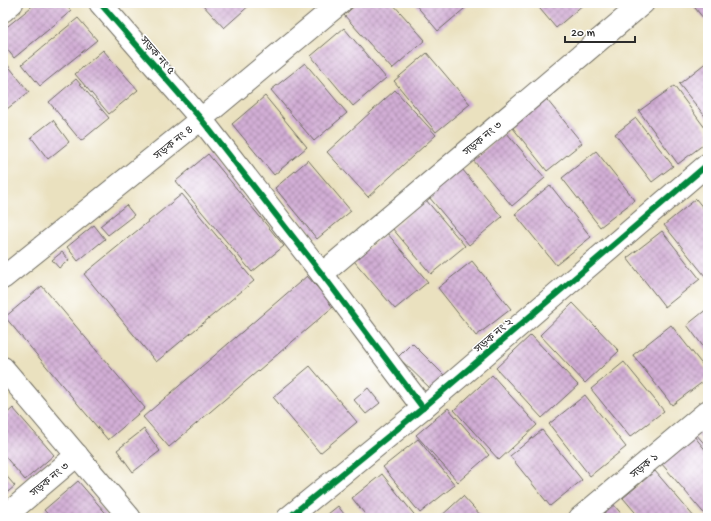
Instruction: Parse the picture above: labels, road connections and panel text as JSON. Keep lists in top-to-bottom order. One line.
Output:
{"streets":{"street":["সড়ক নং ৫","সড়ক নং ৩","সড়ক নং ৪","সড়ক নং ২","সড়ক ১"]},"crossings":[["সড়ক নং ৫","সড়ক নং ৩"],["সড়ক নং ৫","সড়ক নং ৪"],["সড়ক নং ৫","সড়ক নং ২"]],"scale_bar":"20 m"}
